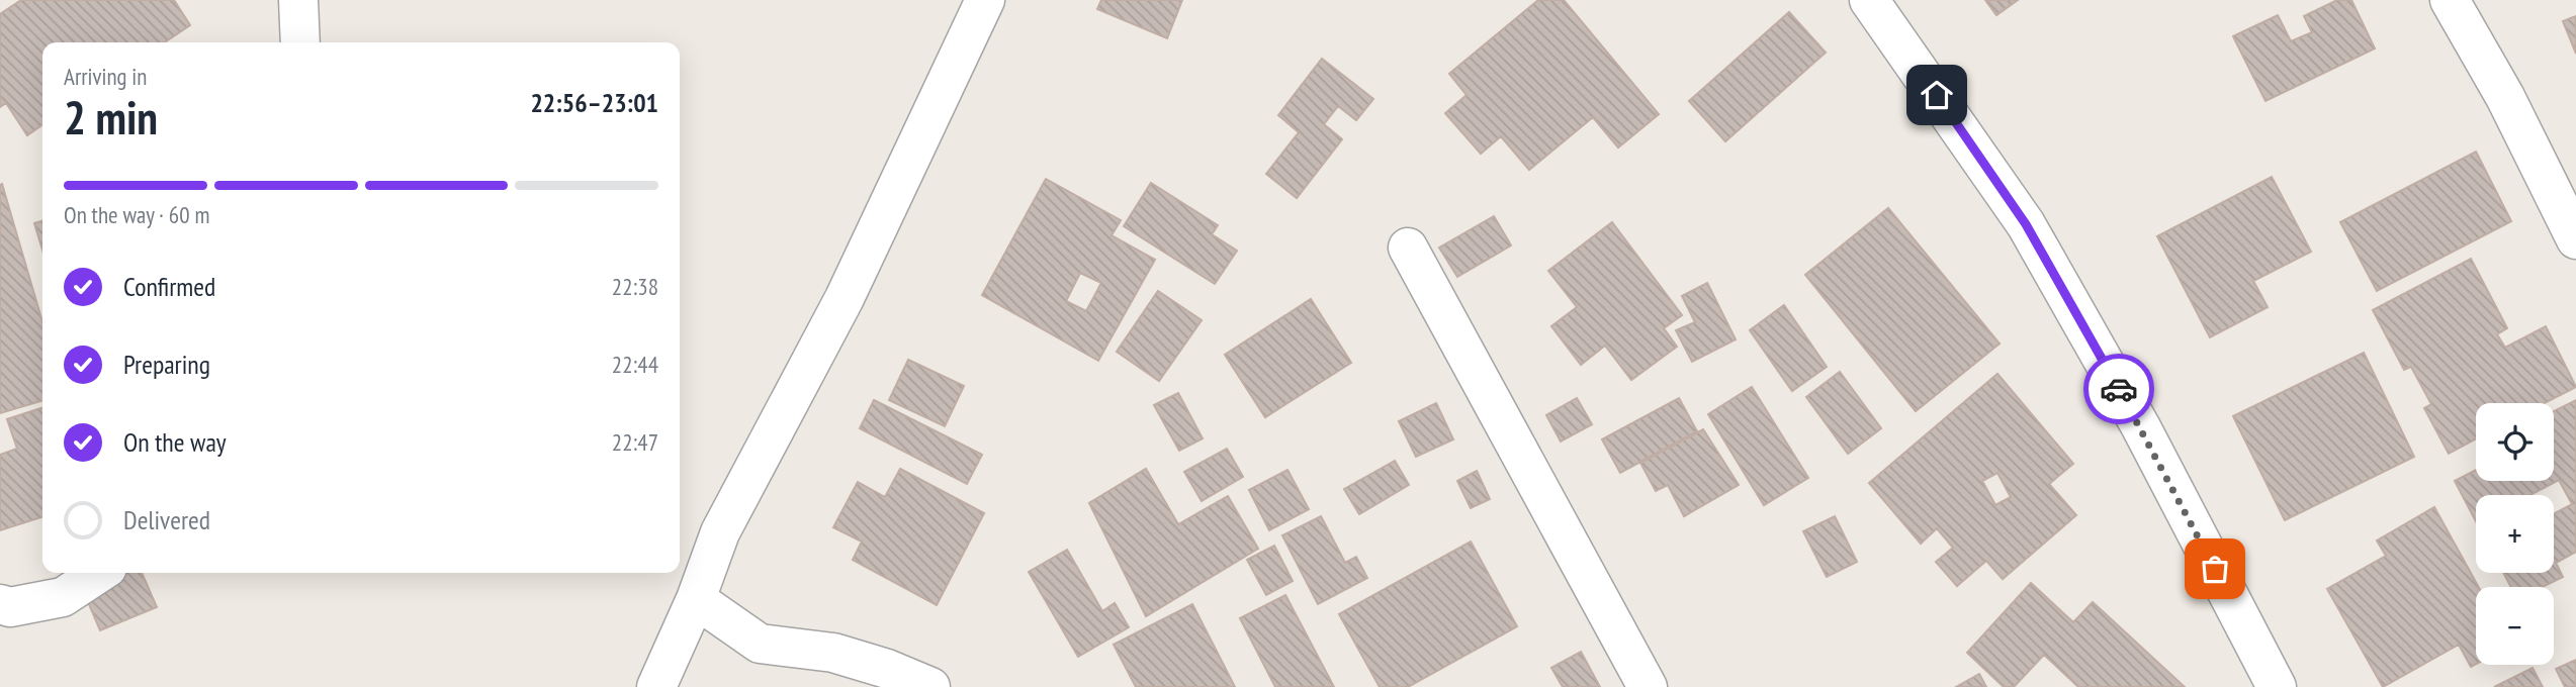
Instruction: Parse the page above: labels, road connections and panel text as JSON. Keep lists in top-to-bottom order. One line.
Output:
{"page":{"heading":["2 min","Arriving in","22:56–23:01"],"bar":"On the way · 60 m","list":[["Confirmed","22:38"],["Preparing","22:44"],["On the way","22:47"],"Delivered"],"map_buttons":["+","−"]}}
